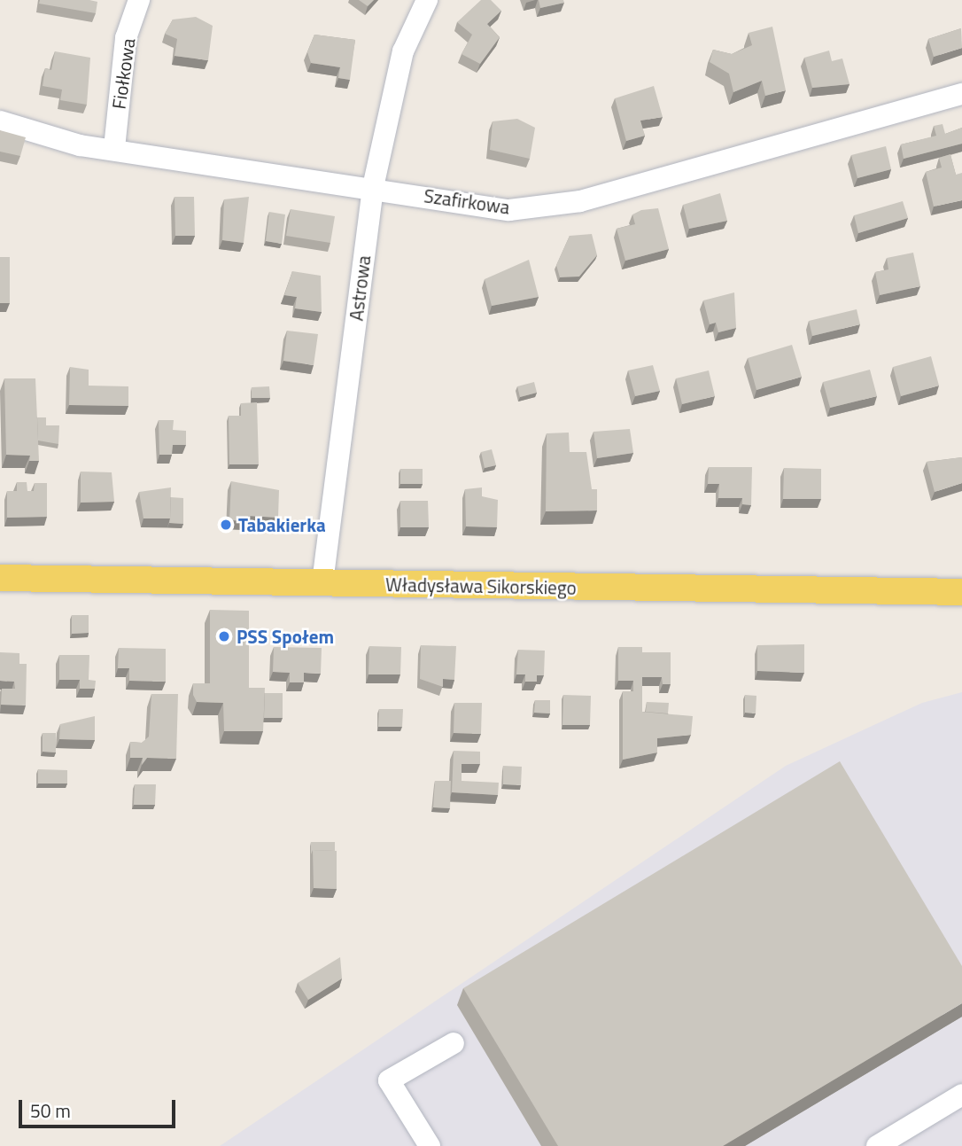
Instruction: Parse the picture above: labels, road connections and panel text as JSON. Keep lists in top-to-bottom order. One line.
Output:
{"streets":{"main road":["Władysława Sikorskiego"],"street":["Fiołkowa","Szafirkowa","Astrowa"]},"crossings":[["Fiołkowa","Szafirkowa"],["Szafirkowa","Astrowa"],["Astrowa","Władysława Sikorskiego"]],"places":["Tabakierka","PSS Społem"],"scale_bar":"50 m"}
